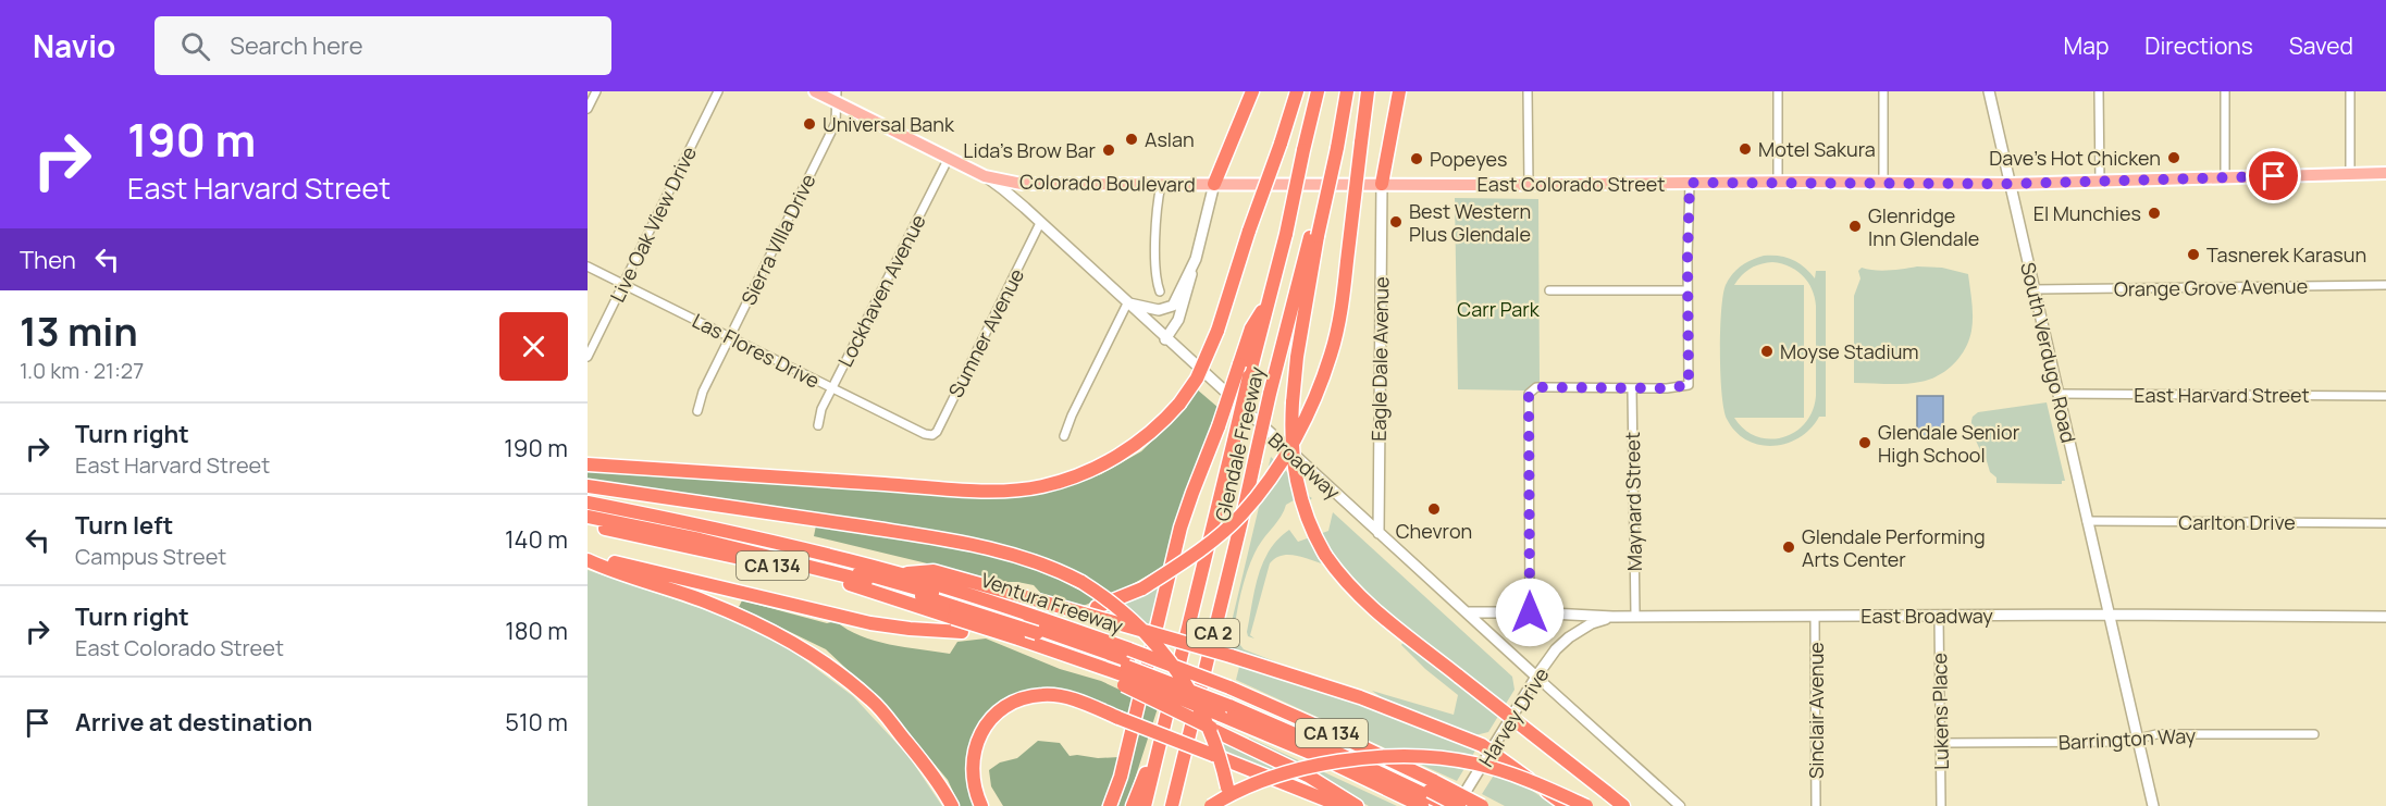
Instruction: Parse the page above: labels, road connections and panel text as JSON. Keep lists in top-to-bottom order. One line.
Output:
{"streets":{"highway":["Glendale Freeway","CA 134","Ventura Freeway","CA 2"],"main road":["Colorado Boulevard","East Colorado Street","South Verdugo Road","Eagle Dale Avenue","Broadway","East Broadway","Harvey Drive"],"street":["Live Oak View Drive","Sierra VIlla Drive","Orange Grove Avenue","Lockhaven Avenue","Sumner Avenue","Las Flores Drive","East Harvard Street","Maynard Street","Carlton Drive","Sinclair Avenue","Lukens Place","Barrington Way"]},"crossings":[["Colorado Boulevard","East Colorado Street"],["Colorado Boulevard","Sierra VIlla Drive"],["Colorado Boulevard","Lockhaven Avenue"],["Colorado Boulevard","Eagle Dale Avenue"],["Colorado Boulevard","Broadway"],["East Colorado Street","South Verdugo Road"],["East Colorado Street","Eagle Dale Avenue"],["Live Oak View Drive","Las Flores Drive"],["Sierra VIlla Drive","Las Flores Drive"],["Orange Grove Avenue","South Verdugo Road"],["Lockhaven Avenue","Las Flores Drive"],["Sumner Avenue","Las Flores Drive"],["Sumner Avenue","Broadway"],["South Verdugo Road","East Harvard Street"],["South Verdugo Road","Carlton Drive"],["South Verdugo Road","East Broadway"],["South Verdugo Road","Barrington Way"],["Eagle Dale Avenue","Broadway"],["Broadway","East Broadway"],["Broadway","Harvey Drive"],["Maynard Street","East Broadway"],["CA 134","Ventura Freeway"],["East Broadway","Sinclair Avenue"],["East Broadway","Lukens Place"],["East Broadway","Harvey Drive"],["Lukens Place","Barrington Way"]],"parks":["Carr Park"],"places":["Universal Bank","Aslan","Motel Sakura","Lida's Brow Bar","Dave's Hot Chicken","Popeyes","El Munchies","Best Western Plus Glendale","Glenridge Inn Glendale","Tasnerek Karasun","Moyse Stadium","Glendale Senior High School","Chevron","Glendale Performing Arts Center"],"page":{"header":"Navio","search":"Search here","nav":["Map","Directions","Saved"],"turn":["190 m","East Harvard Street"],"then":"Then","heading":["13 min","1.0 km · 21:27"],"list":[{"name":"Turn right","note":"East Harvard Street","value":"190 m"},{"name":"Turn left","note":"Campus Street","value":"140 m"},{"name":"Turn right","note":"East Colorado Street","value":"180 m"},{"name":"Arrive at destination","value":"510 m"}]}}
